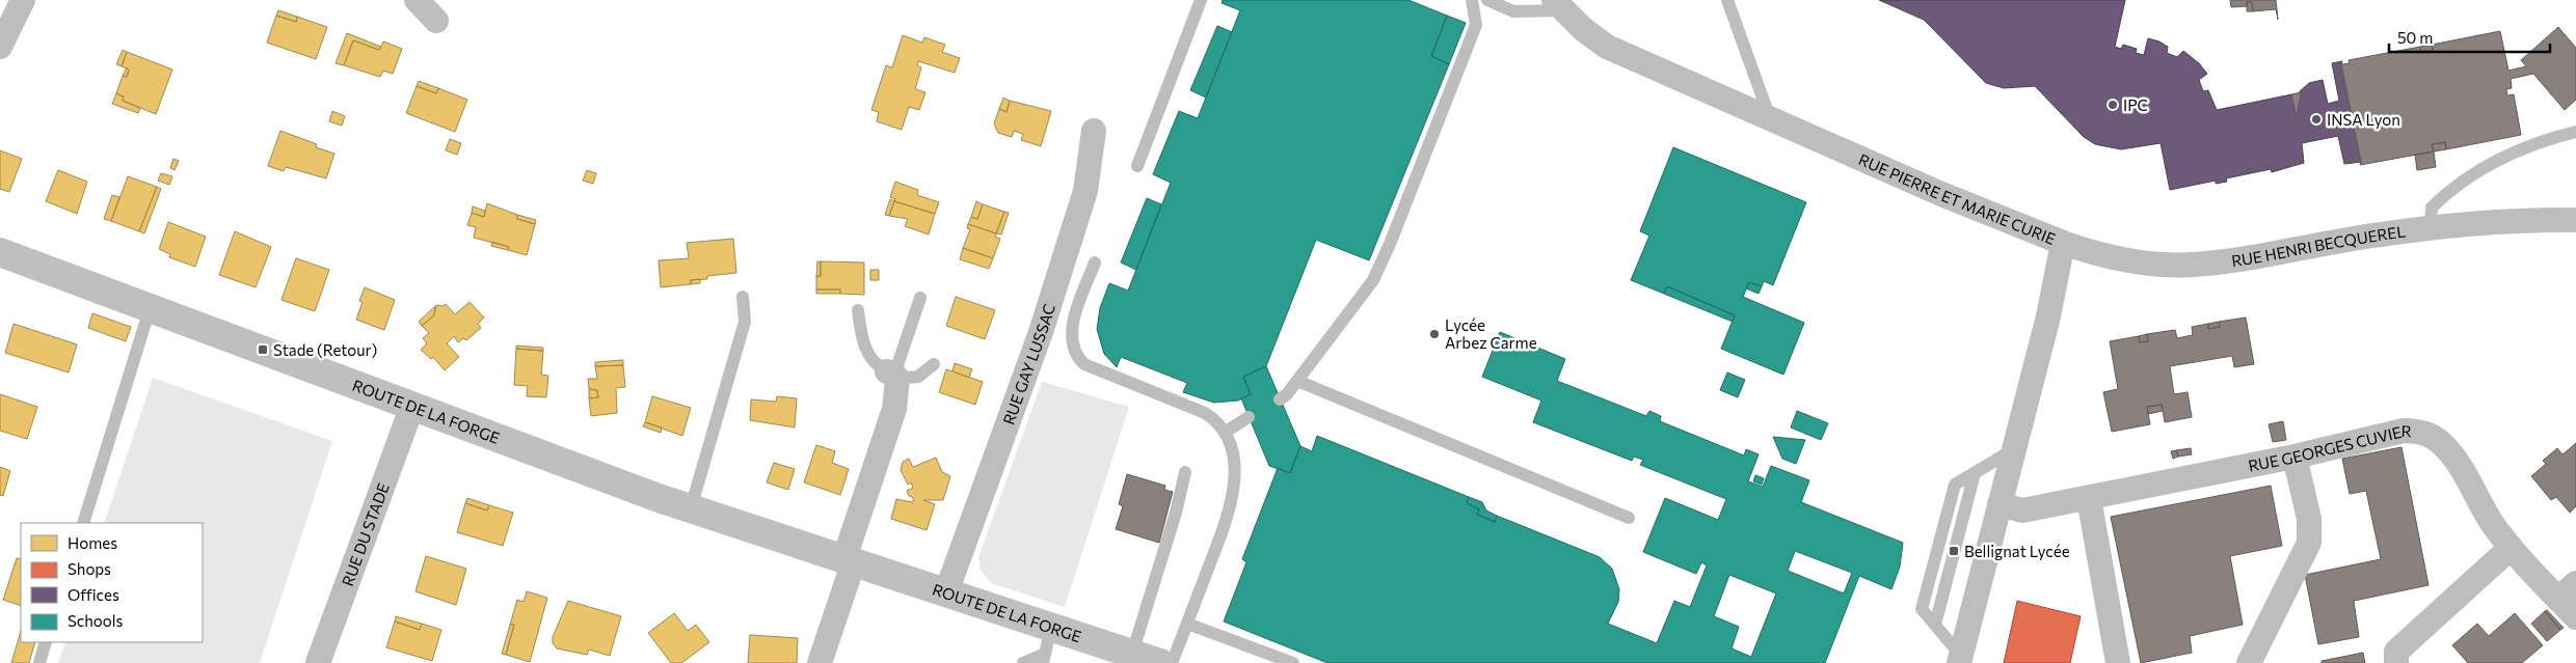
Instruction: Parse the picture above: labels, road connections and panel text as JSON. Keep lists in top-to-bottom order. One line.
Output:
{"streets":{"main road":["ROUTE DE LA FORGE"],"street":["RUE PIERRE ET MARIE CURIE","RUE HENRI BECQUEREL","RUE GAY LUSSAC","RUE GEORGES CUVIER","RUE DU STADE"]},"crossings":[["RUE PIERRE ET MARIE CURIE","RUE HENRI BECQUEREL"],["RUE PIERRE ET MARIE CURIE","RUE GEORGES CUVIER"],["RUE GAY LUSSAC","ROUTE DE LA FORGE"],["ROUTE DE LA FORGE","RUE DU STADE"]],"places":{"other":["IPC","INSA Lyon","Lycée Arbez Carme"],"transit":["Stade (Retour)","Bellignat Lycée"]},"legend":["Homes","Shops","Offices","Schools"],"scale_bar":"50 m"}
